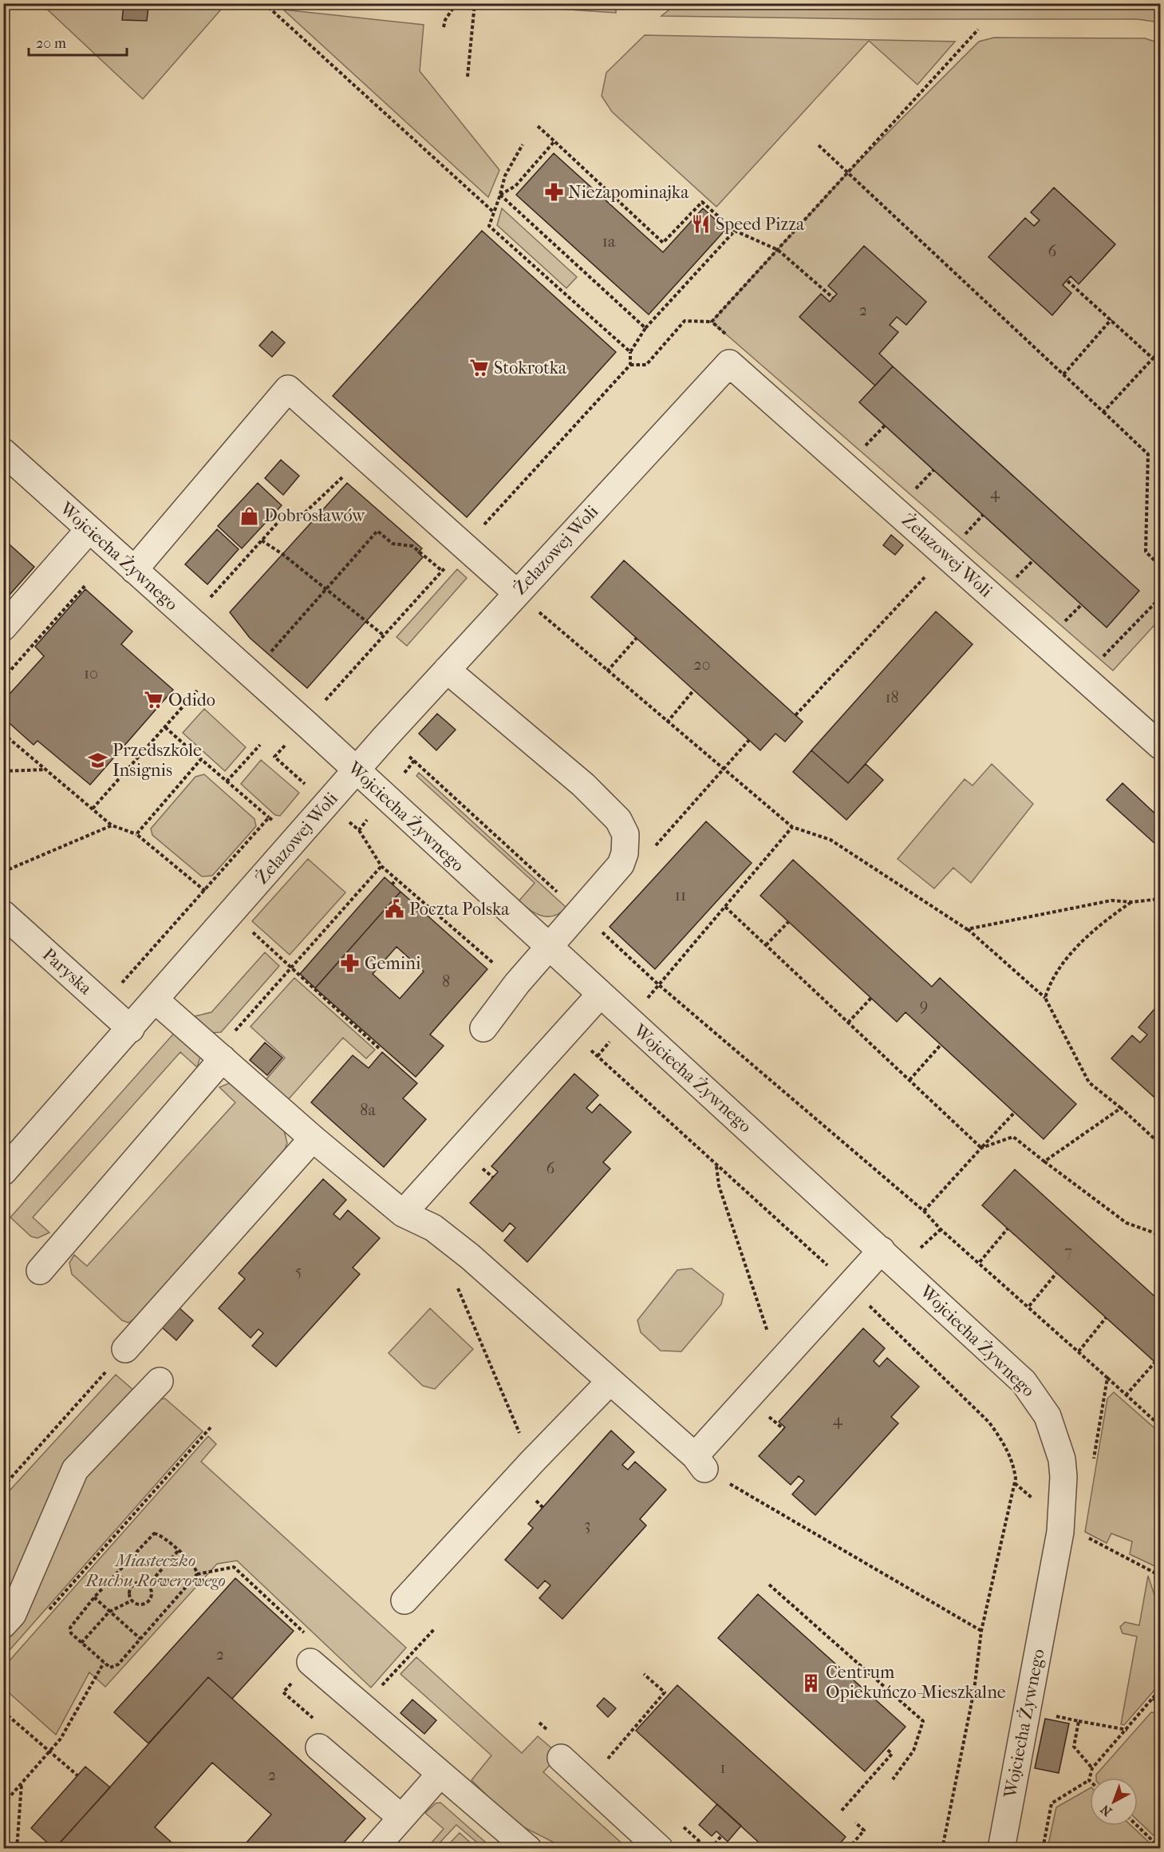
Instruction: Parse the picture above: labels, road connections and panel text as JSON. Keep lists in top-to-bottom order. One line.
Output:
{"streets":{"street":["Żelazowej Woli","Wojciecha Żywnego","Paryska"]},"crossings":[["Żelazowej Woli","Wojciecha Żywnego"],["Żelazowej Woli","Paryska"]],"parks":["Miasteczko Ruchu Rowerowego"],"places":{"pharmacy":["Niezapominajka","Gemini"],"restaurant":["Speed Pizza"],"supermarket":["Stokrotka","Odido"],"shop":["Dobrosławów"],"school or university":["Przedszkole Insignis"],"public building":["Poczta Polska"],"building":["Centrum Opiekuńczo-Mieszkalne"]},"house_numbers":["1a","6","2","4","20","10","18","11","8","9","8a","6","7","5","4","3","2","1","2"],"scale_bar":"20 m","north":"bottom left"}
